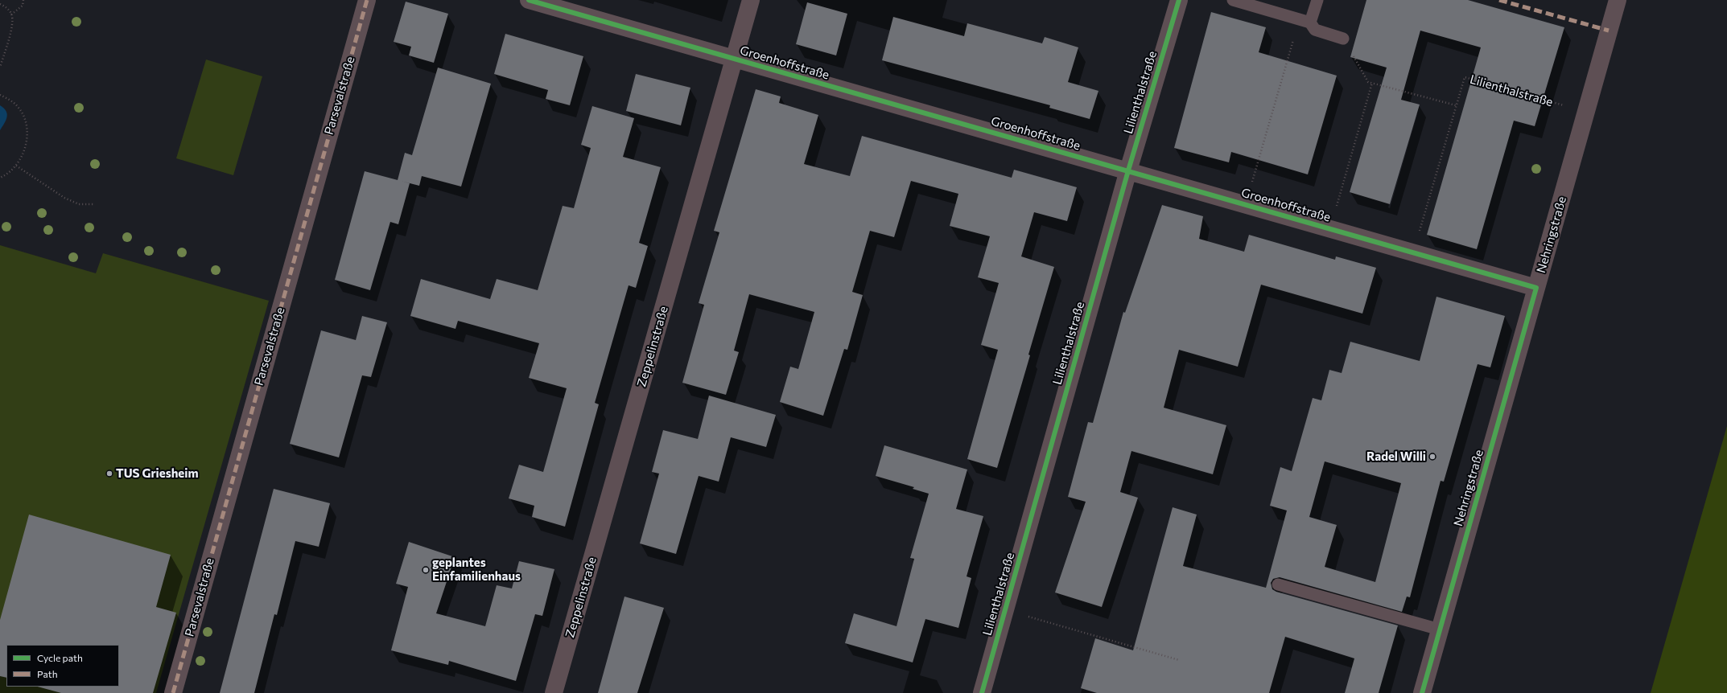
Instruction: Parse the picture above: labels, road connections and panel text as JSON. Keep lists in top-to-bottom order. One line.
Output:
{"streets":{"street":["Groenhoffstraße","Lilienthalstraße","Parsevalstraße","Nehringstraße","Zeppelinstraße"]},"crossings":[["Groenhoffstraße","Lilienthalstraße"],["Groenhoffstraße","Nehringstraße"],["Groenhoffstraße","Zeppelinstraße"],["Lilienthalstraße","Nehringstraße"]],"places":["Radel Willi","TUS Griesheim","geplantes Einfamilienhaus"],"legend":["Cycle path","Path"]}
